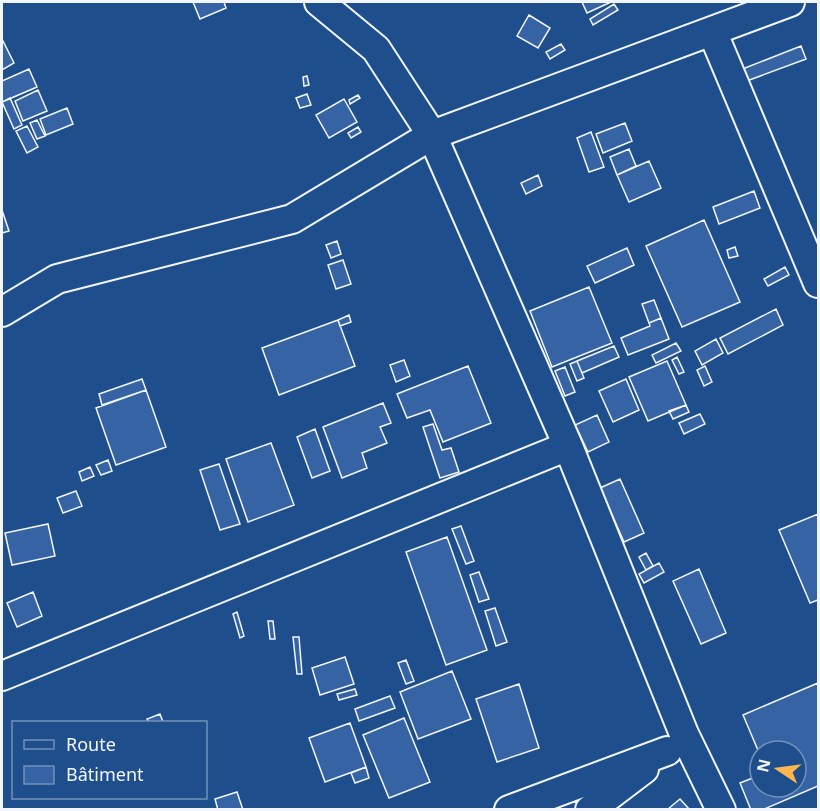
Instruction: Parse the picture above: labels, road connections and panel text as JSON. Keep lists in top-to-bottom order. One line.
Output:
{"legend":["Route","Bâtiment"],"north":"left"}
